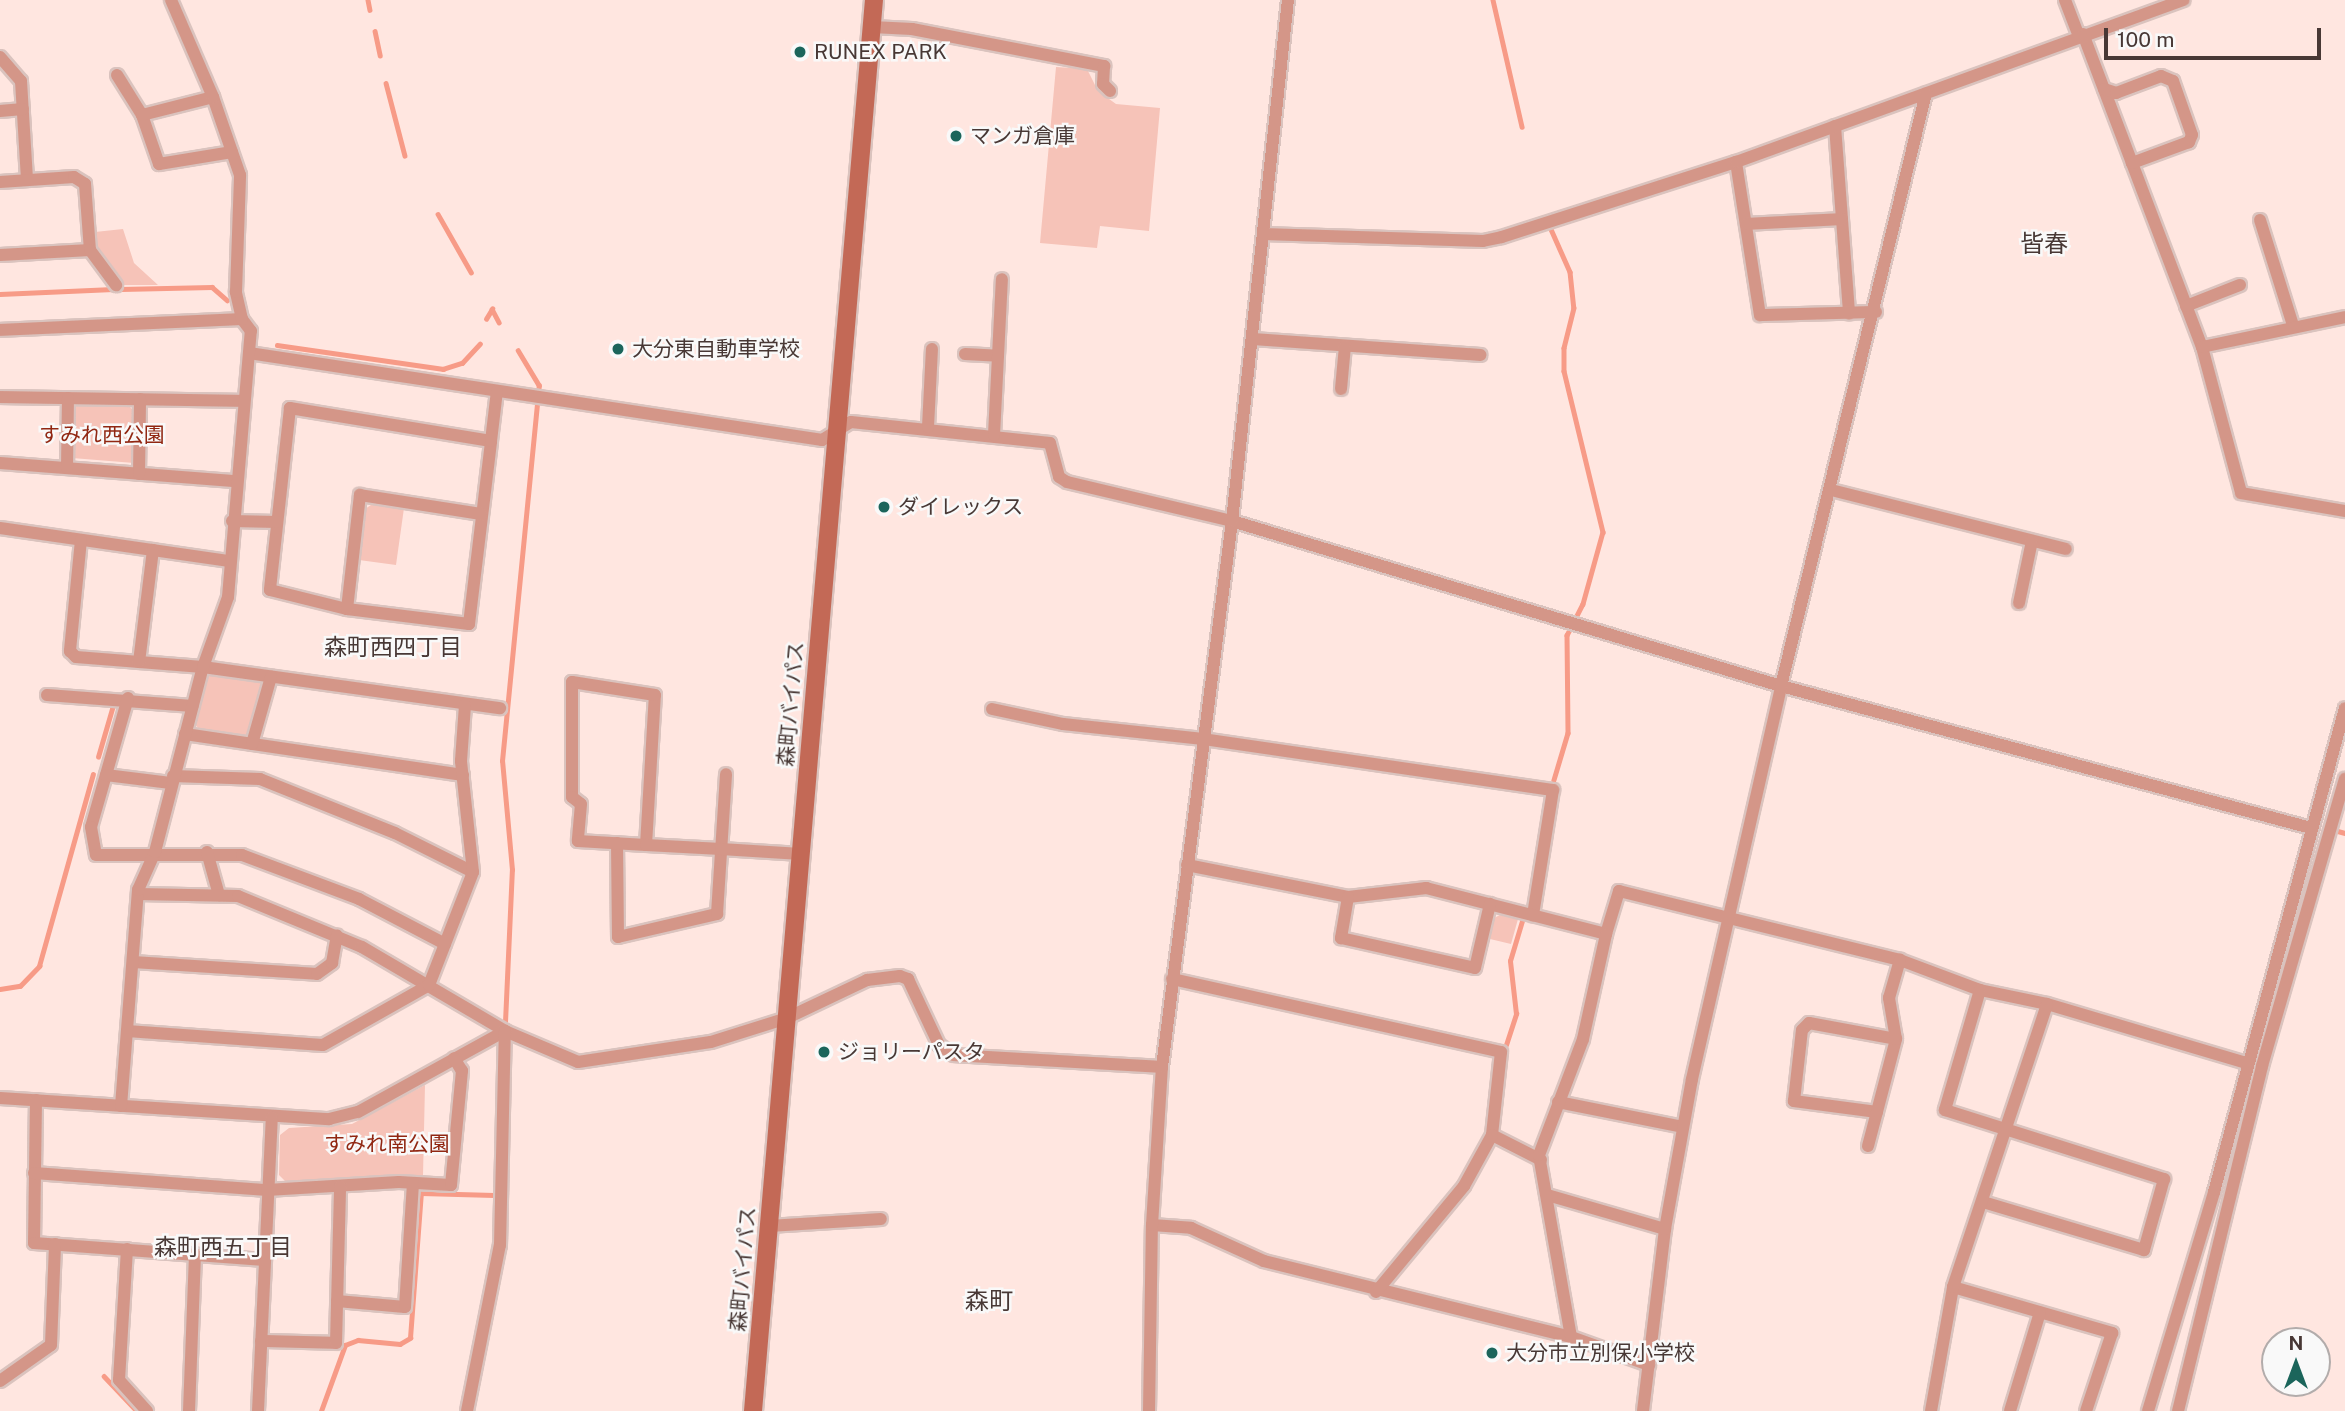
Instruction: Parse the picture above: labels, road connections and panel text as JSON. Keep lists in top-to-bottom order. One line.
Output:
{"streets":{"main road":["森町バイパス"]},"districts":["皆春","森町西四丁目","森町西五丁目","森町"],"parks":["すみれ西公園","すみれ南公園"],"places":["RUNEX PARK","マンガ倉庫","大分東自動車学校","ダイレックス","ジョリーパスタ","大分市立別保小学校"],"scale_bar":"100 m","north":"top"}
